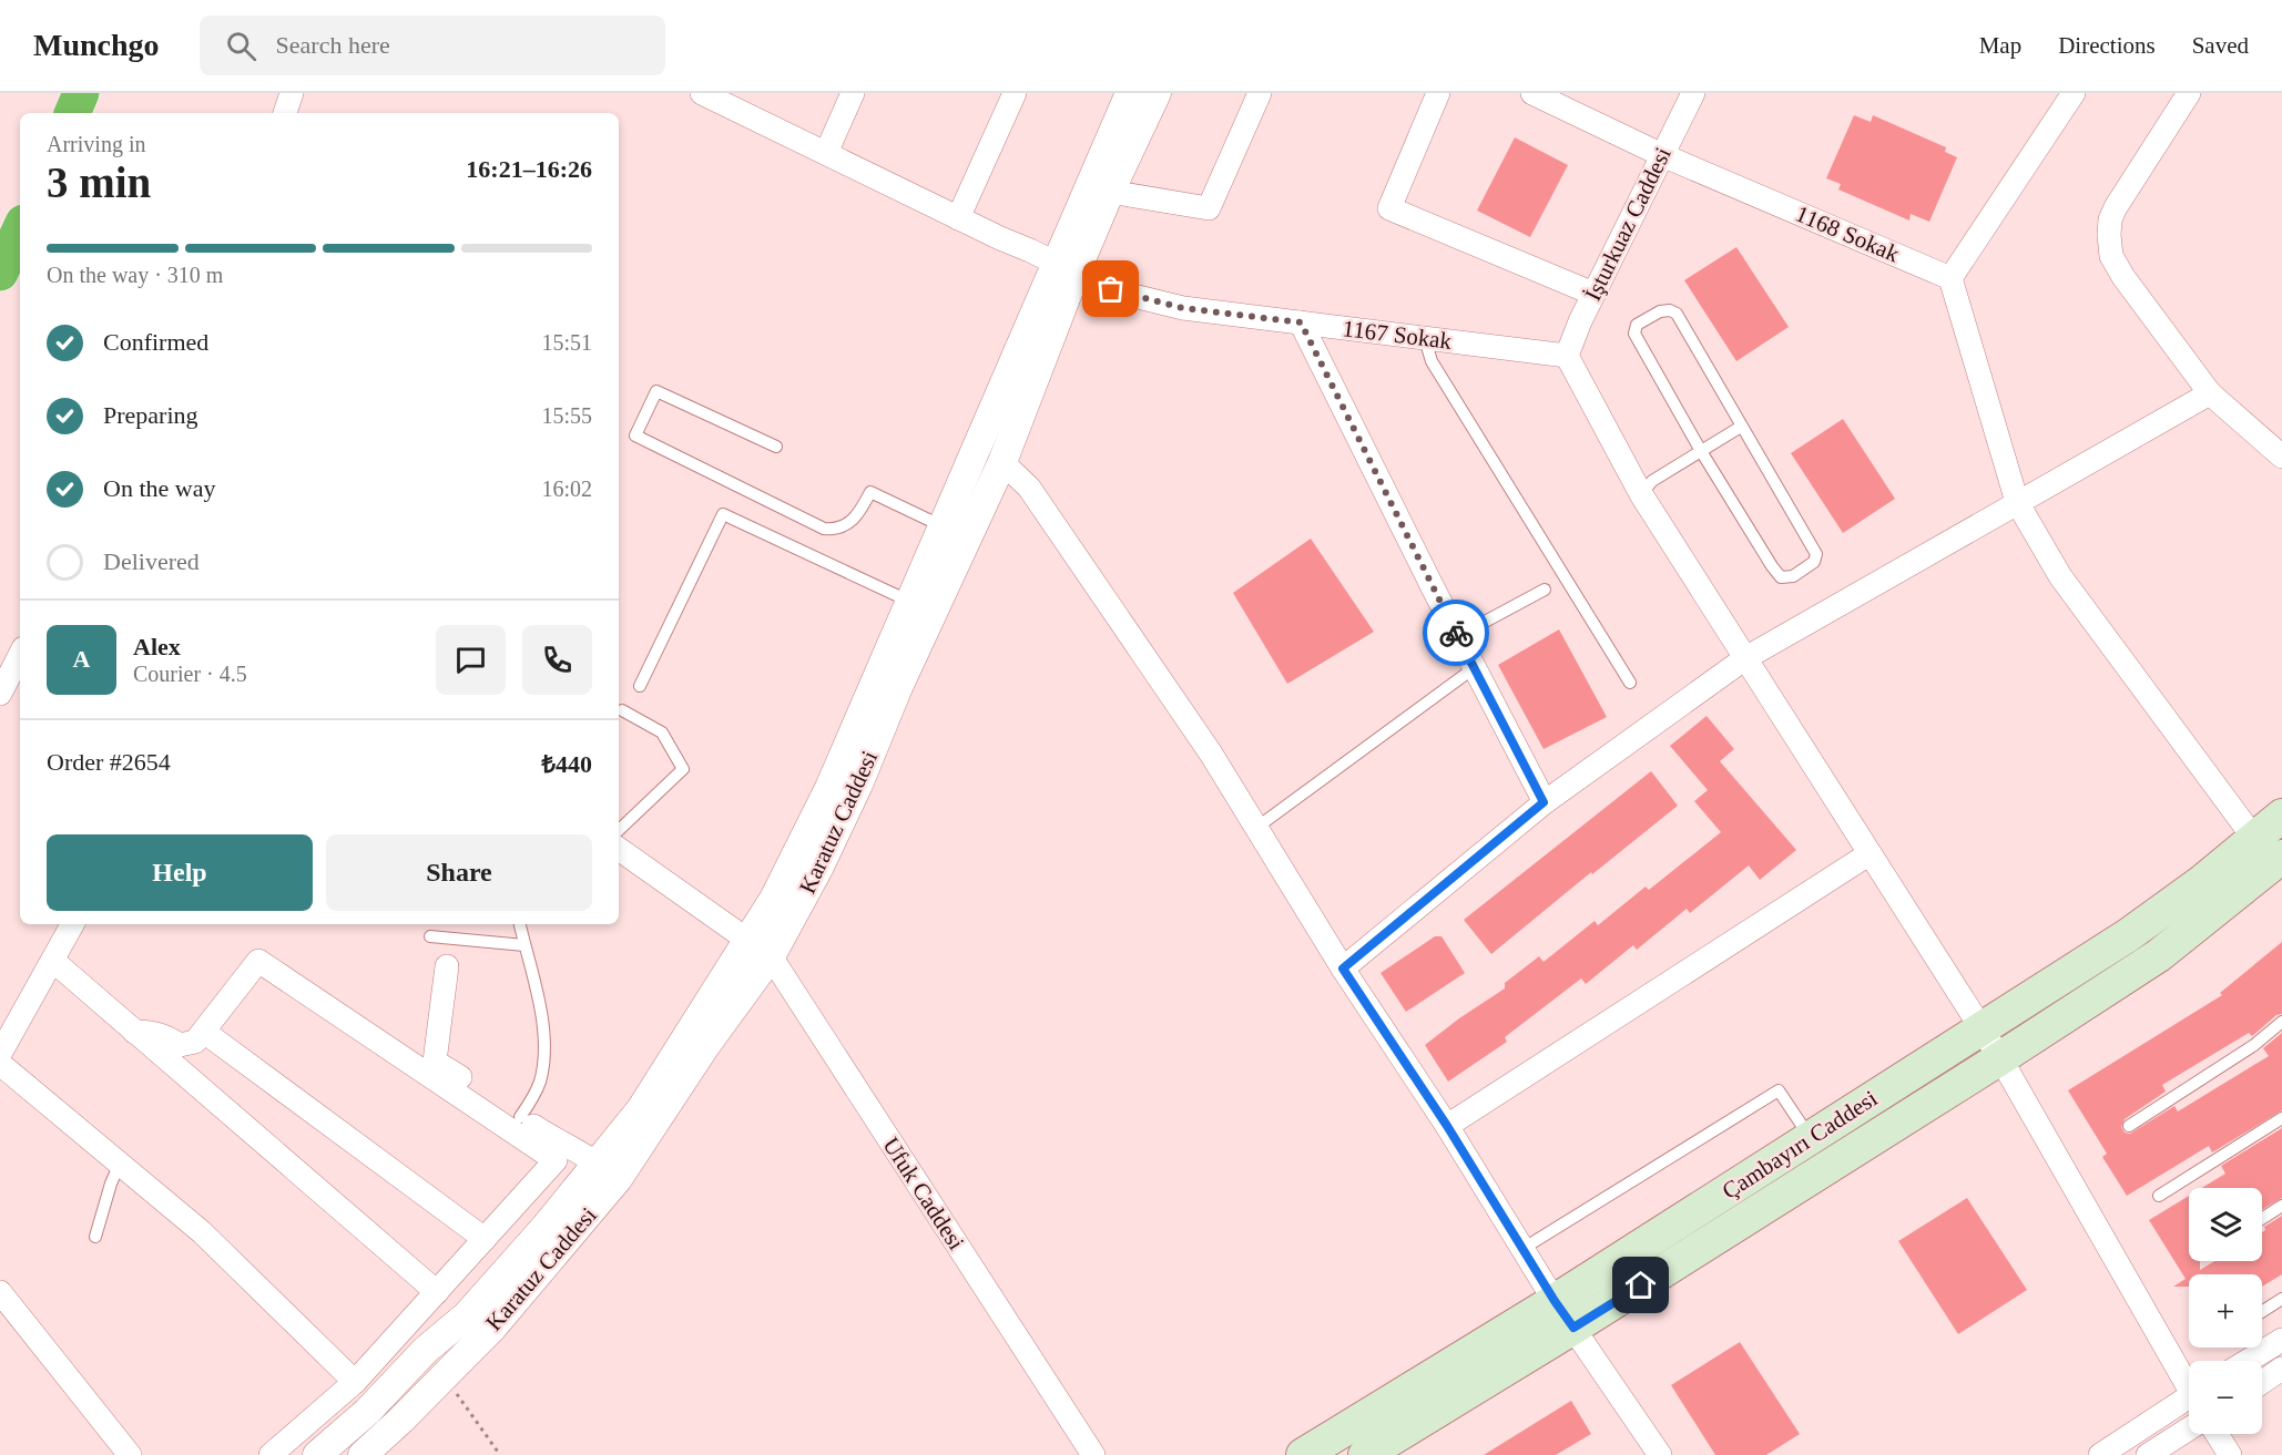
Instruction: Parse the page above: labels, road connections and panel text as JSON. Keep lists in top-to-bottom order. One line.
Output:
{"streets":{"main road":["Çambayırı Caddesi"],"street":["İşturkuaz Caddesi","1168 Sokak","1167 Sokak","Karatuz Caddesi","Ufuk Caddesi"]},"crossings":[["İşturkuaz Caddesi","1168 Sokak"],["İşturkuaz Caddesi","1167 Sokak"],["1167 Sokak","Karatuz Caddesi"],["Karatuz Caddesi","Ufuk Caddesi"]],"page":{"header":"Munchgo","search":"Search here","nav":["Map","Directions","Saved"],"heading":["3 min","Arriving in","16:21–16:26"],"panel":["Alex","Courier · 4.5","Order #2654","₺440"],"bar":"On the way · 310 m","list":[["Confirmed","15:51"],["Preparing","15:55"],["On the way","16:02"],"Delivered"],"round":"A","buttons":["Help","Share"],"map_buttons":["+","−"]}}
